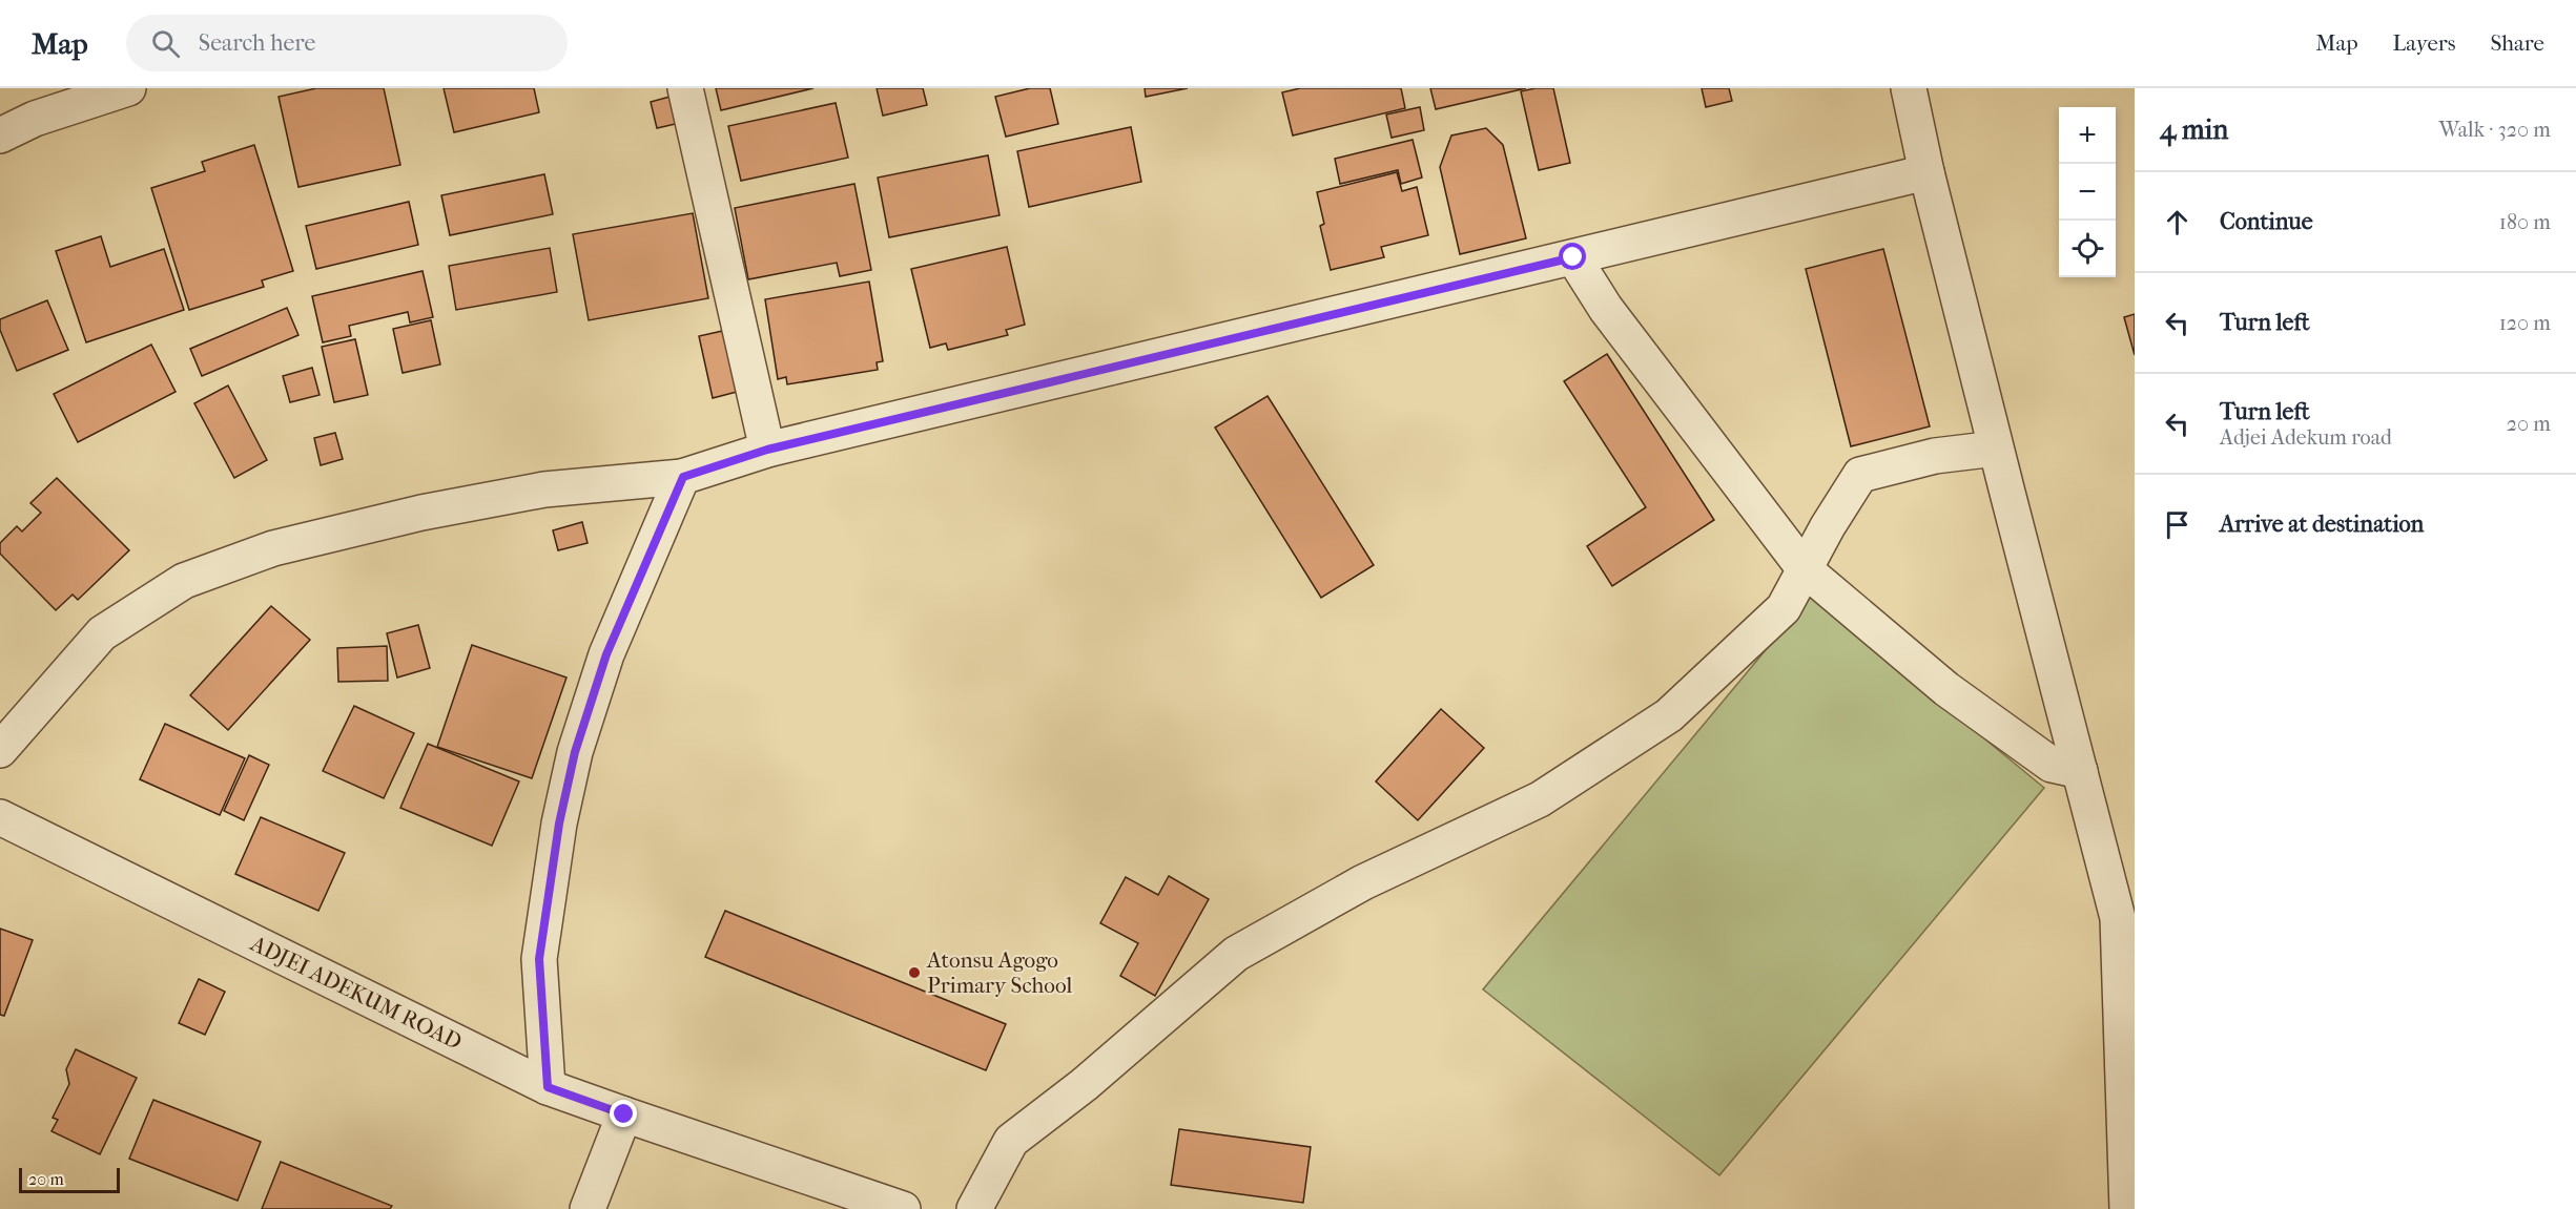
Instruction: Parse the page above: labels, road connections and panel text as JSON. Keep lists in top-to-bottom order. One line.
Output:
{"streets":{"street":["ADJEI ADEKUM ROAD"]},"places":["Atonsu Agogo Primary School"],"scale_bar":"20 m","page":{"header":"Map","search":"Search here","nav":["Map","Layers","Share"],"heading":["4 min","Walk · 320 m"],"map_buttons":["+","−"],"list":[["Continue","180 m"],["Turn left","120 m"],["Turn left","Adjei Adekum road","20 m"],"Arrive at destination"],"scale":"20 m"}}
